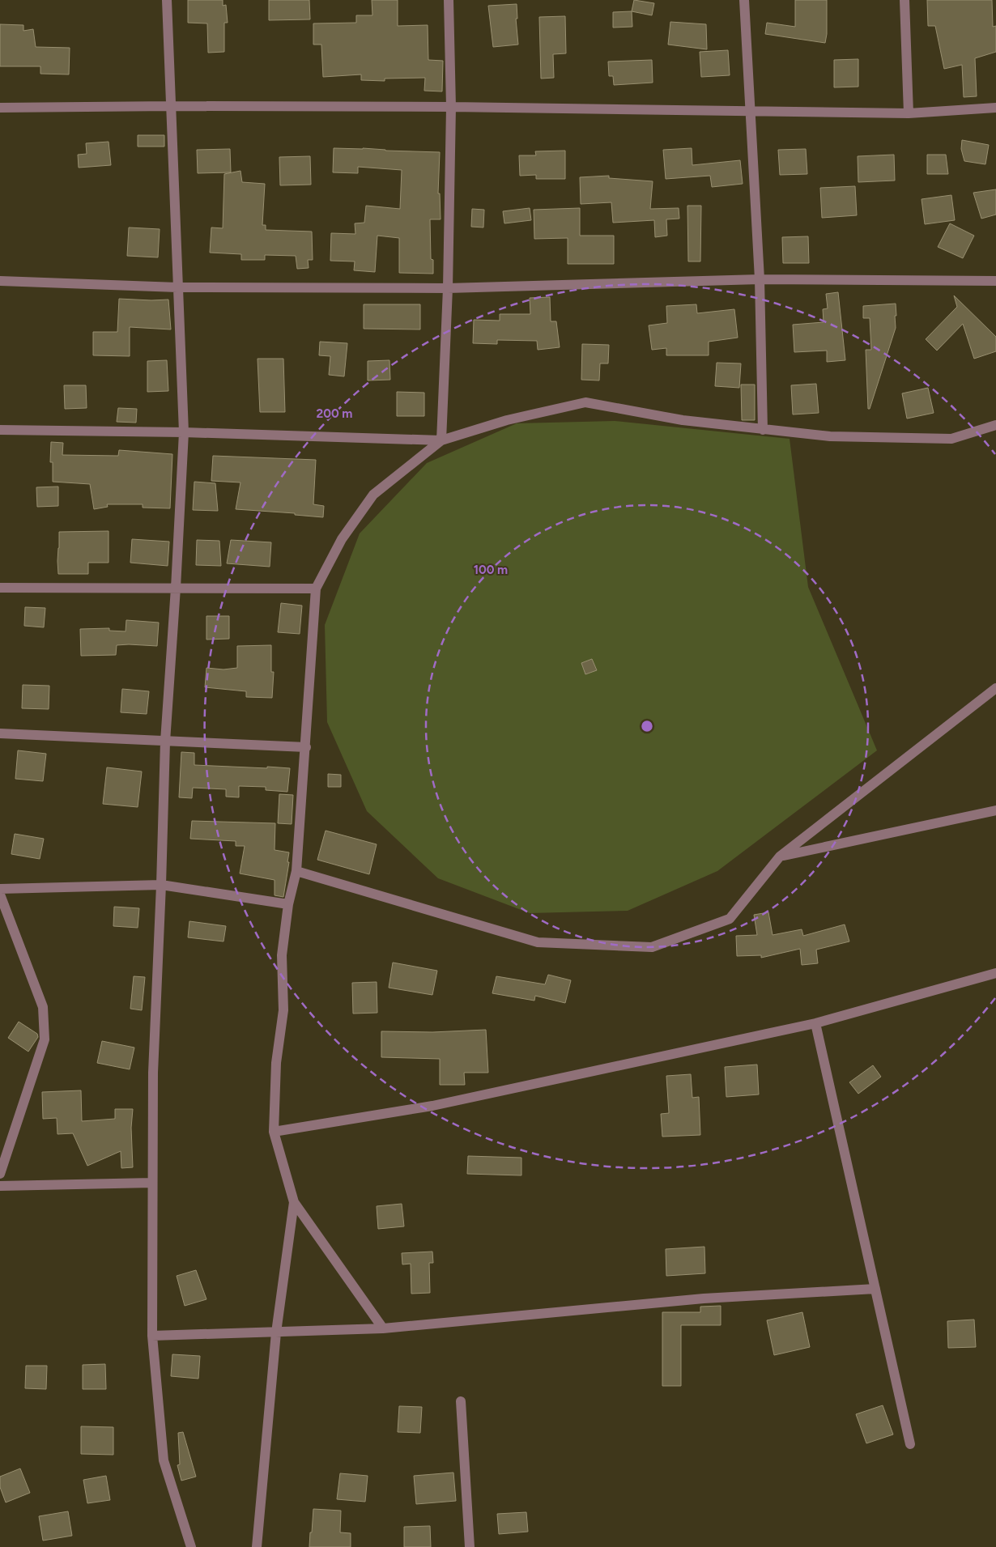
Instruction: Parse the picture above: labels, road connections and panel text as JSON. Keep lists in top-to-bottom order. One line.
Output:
{"rings":["200 m","100 m"]}
